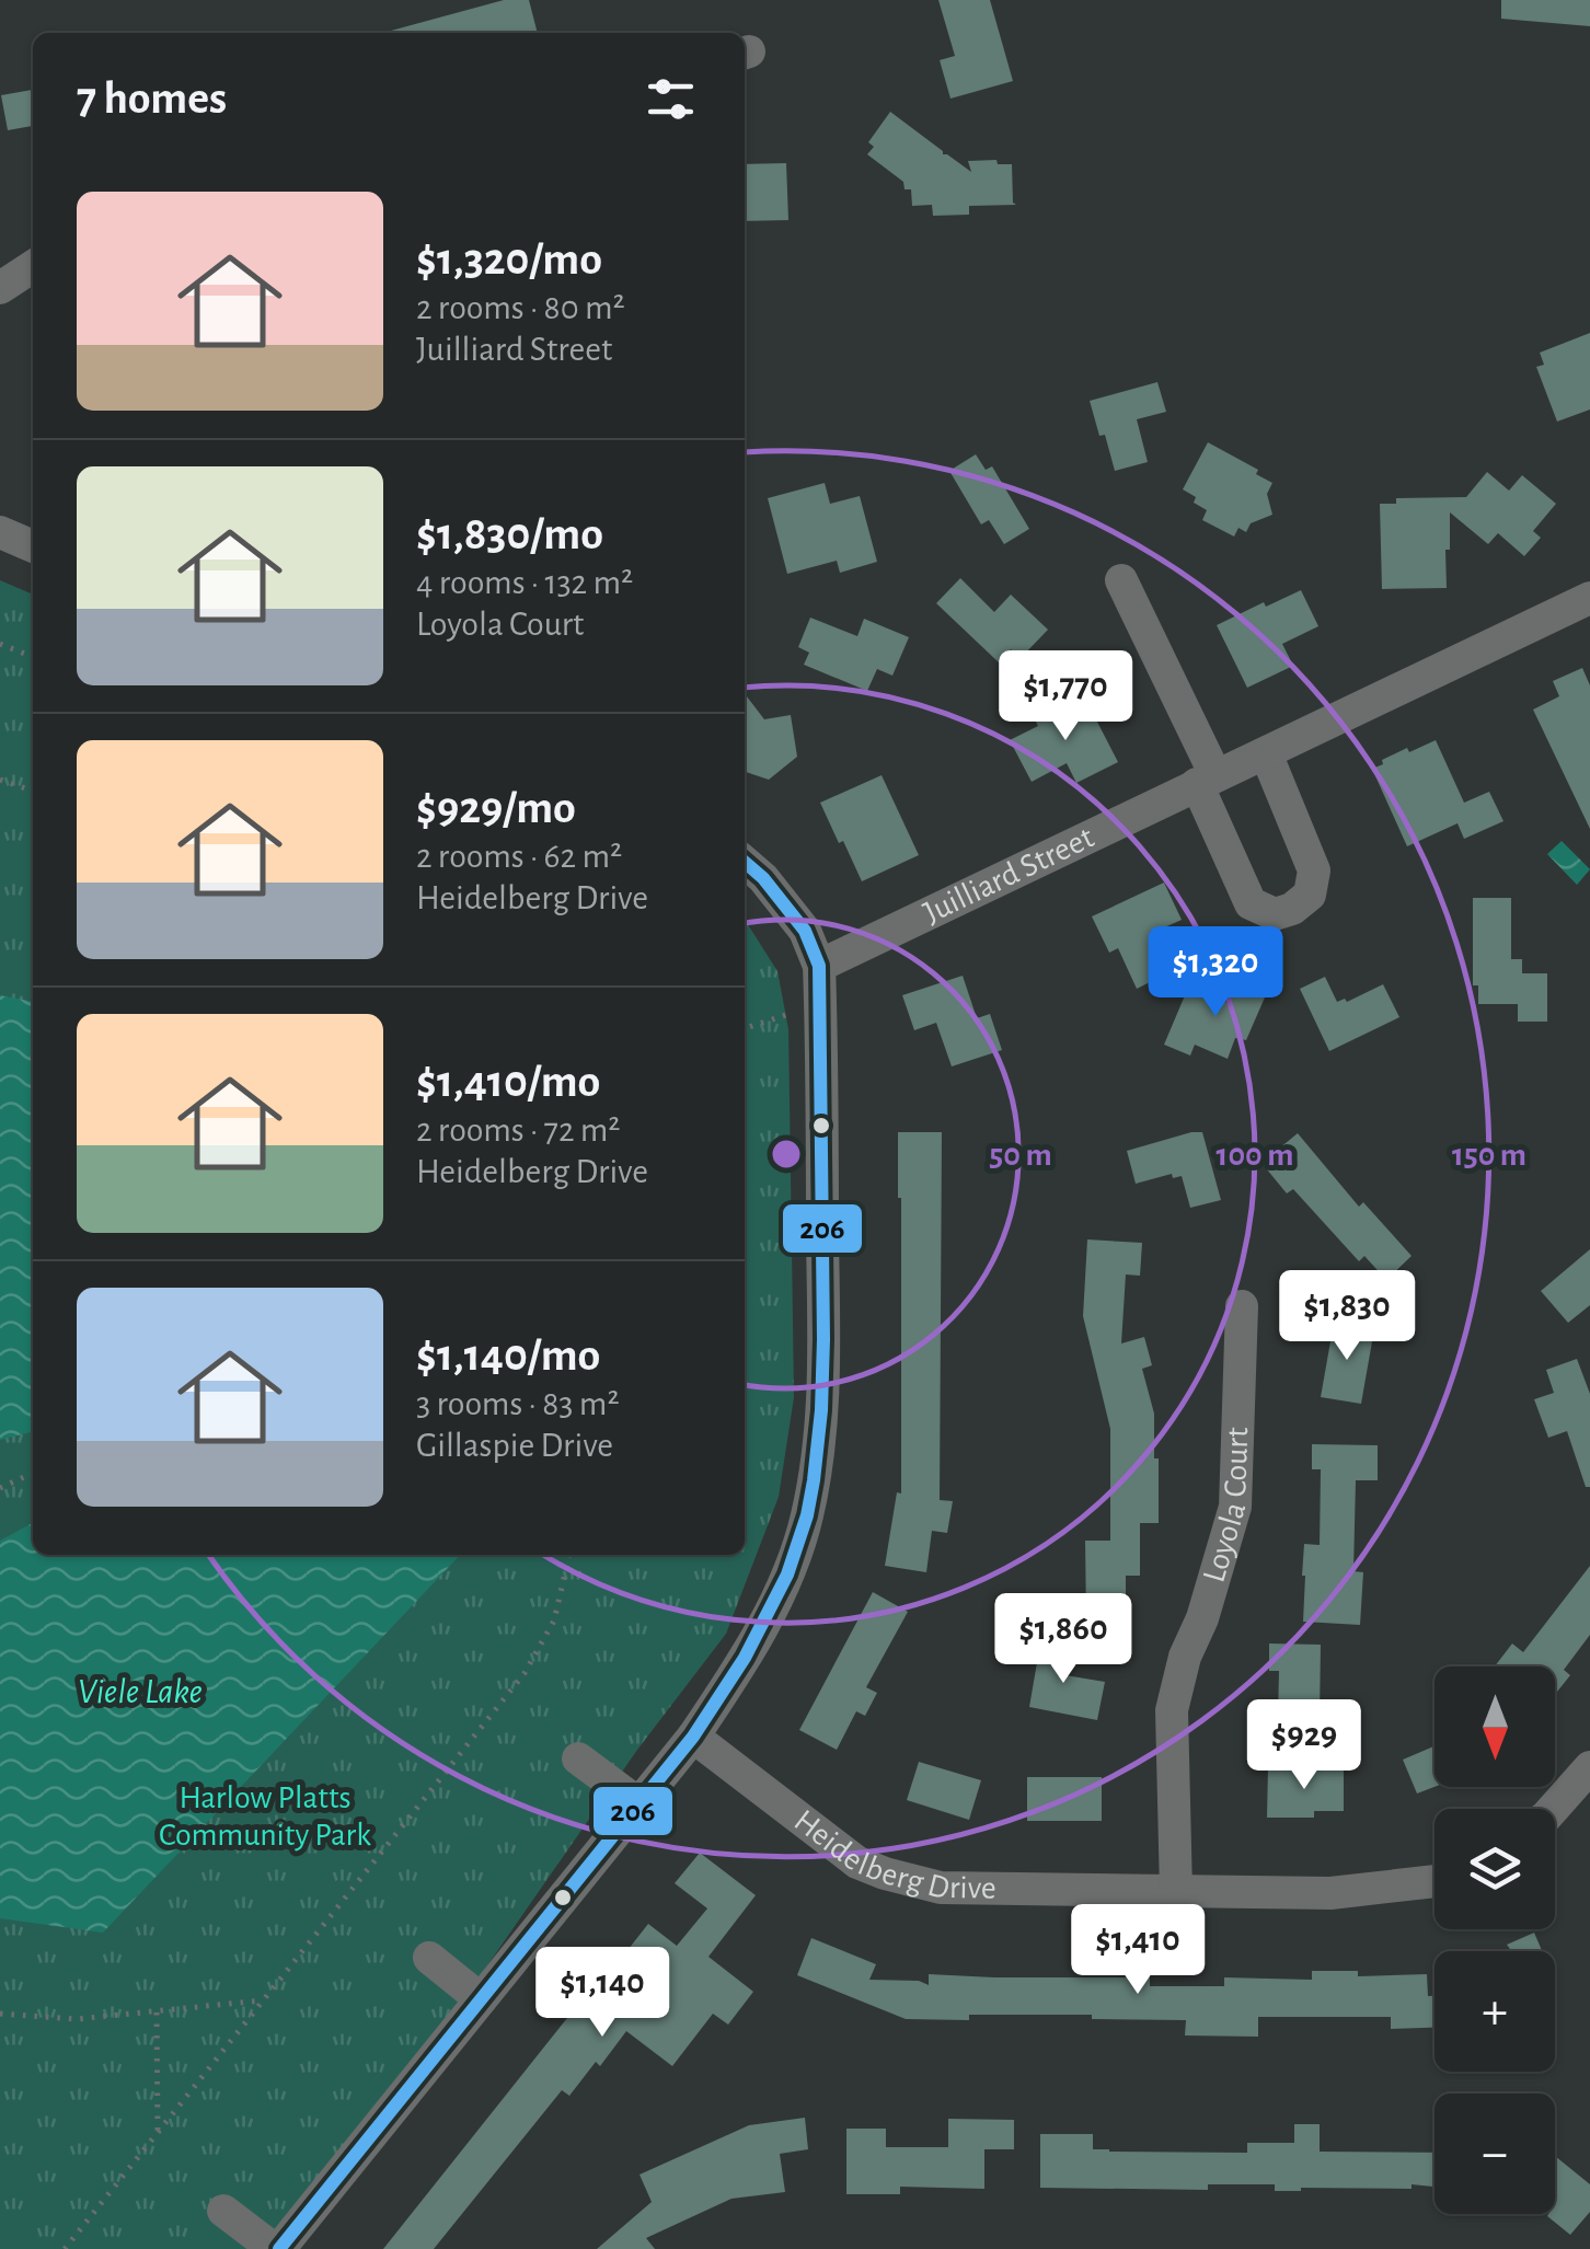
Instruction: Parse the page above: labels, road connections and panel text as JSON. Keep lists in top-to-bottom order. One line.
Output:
{"streets":{"street":["Juilliard Street","Loyola Court","Heidelberg Drive"]},"crossings":[["Loyola Court","Heidelberg Drive"]],"water":["Viele Lake"],"parks":["Harlow Platts Community Park"],"lines":["transit line 206"],"north":"bottom","page":{"heading":"7 homes","list":[{"name":"$1,320/mo","note":"2 rooms · 80 m² · Juilliard Street"},{"name":"$1,830/mo","note":"4 rooms · 132 m² · Loyola Court"},{"name":"$929/mo","note":"2 rooms · 62 m² · Heidelberg Drive"},{"name":"$1,410/mo","note":"2 rooms · 72 m² · Heidelberg Drive"},{"name":"$1,140/mo","note":"3 rooms · 83 m² · Gillaspie Drive"}],"price":["$1,770","$1,320","$1,830","$1,860","$929","$1,410","$1,140"],"map_buttons":["+","−"]},"rings":["50 m","100 m","150 m"]}
